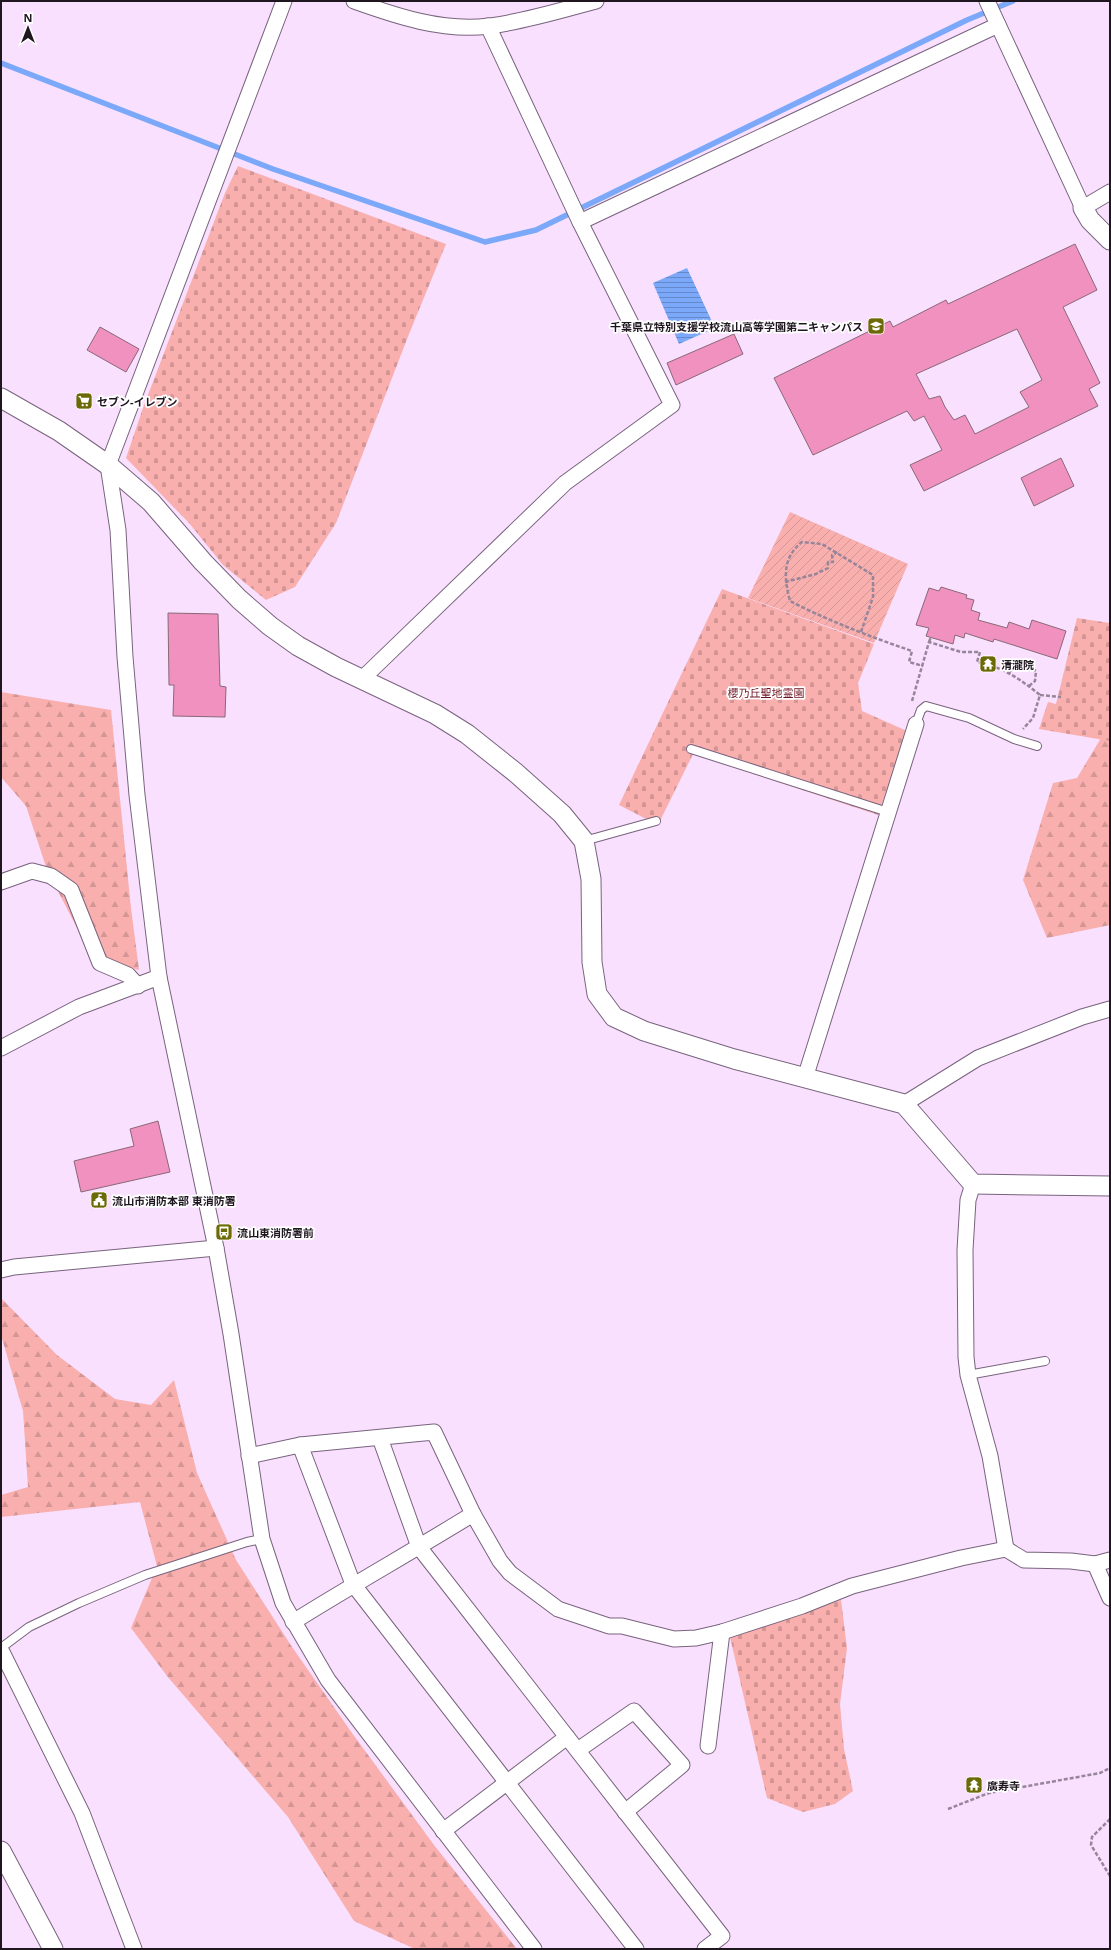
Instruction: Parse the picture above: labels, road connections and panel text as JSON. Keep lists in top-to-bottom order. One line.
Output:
{"parks":["櫻乃丘聖地霊園"],"places":{"school or university":["千葉県立特別支援学校流山高等学園第二キャンパス"],"supermarket":["セブン-イレブン"],"temple":["清瀧院","廣寿寺"],"public building":["流山市消防本部 東消防署"],"bus stop":["流山東消防署前"]},"north":"top"}
